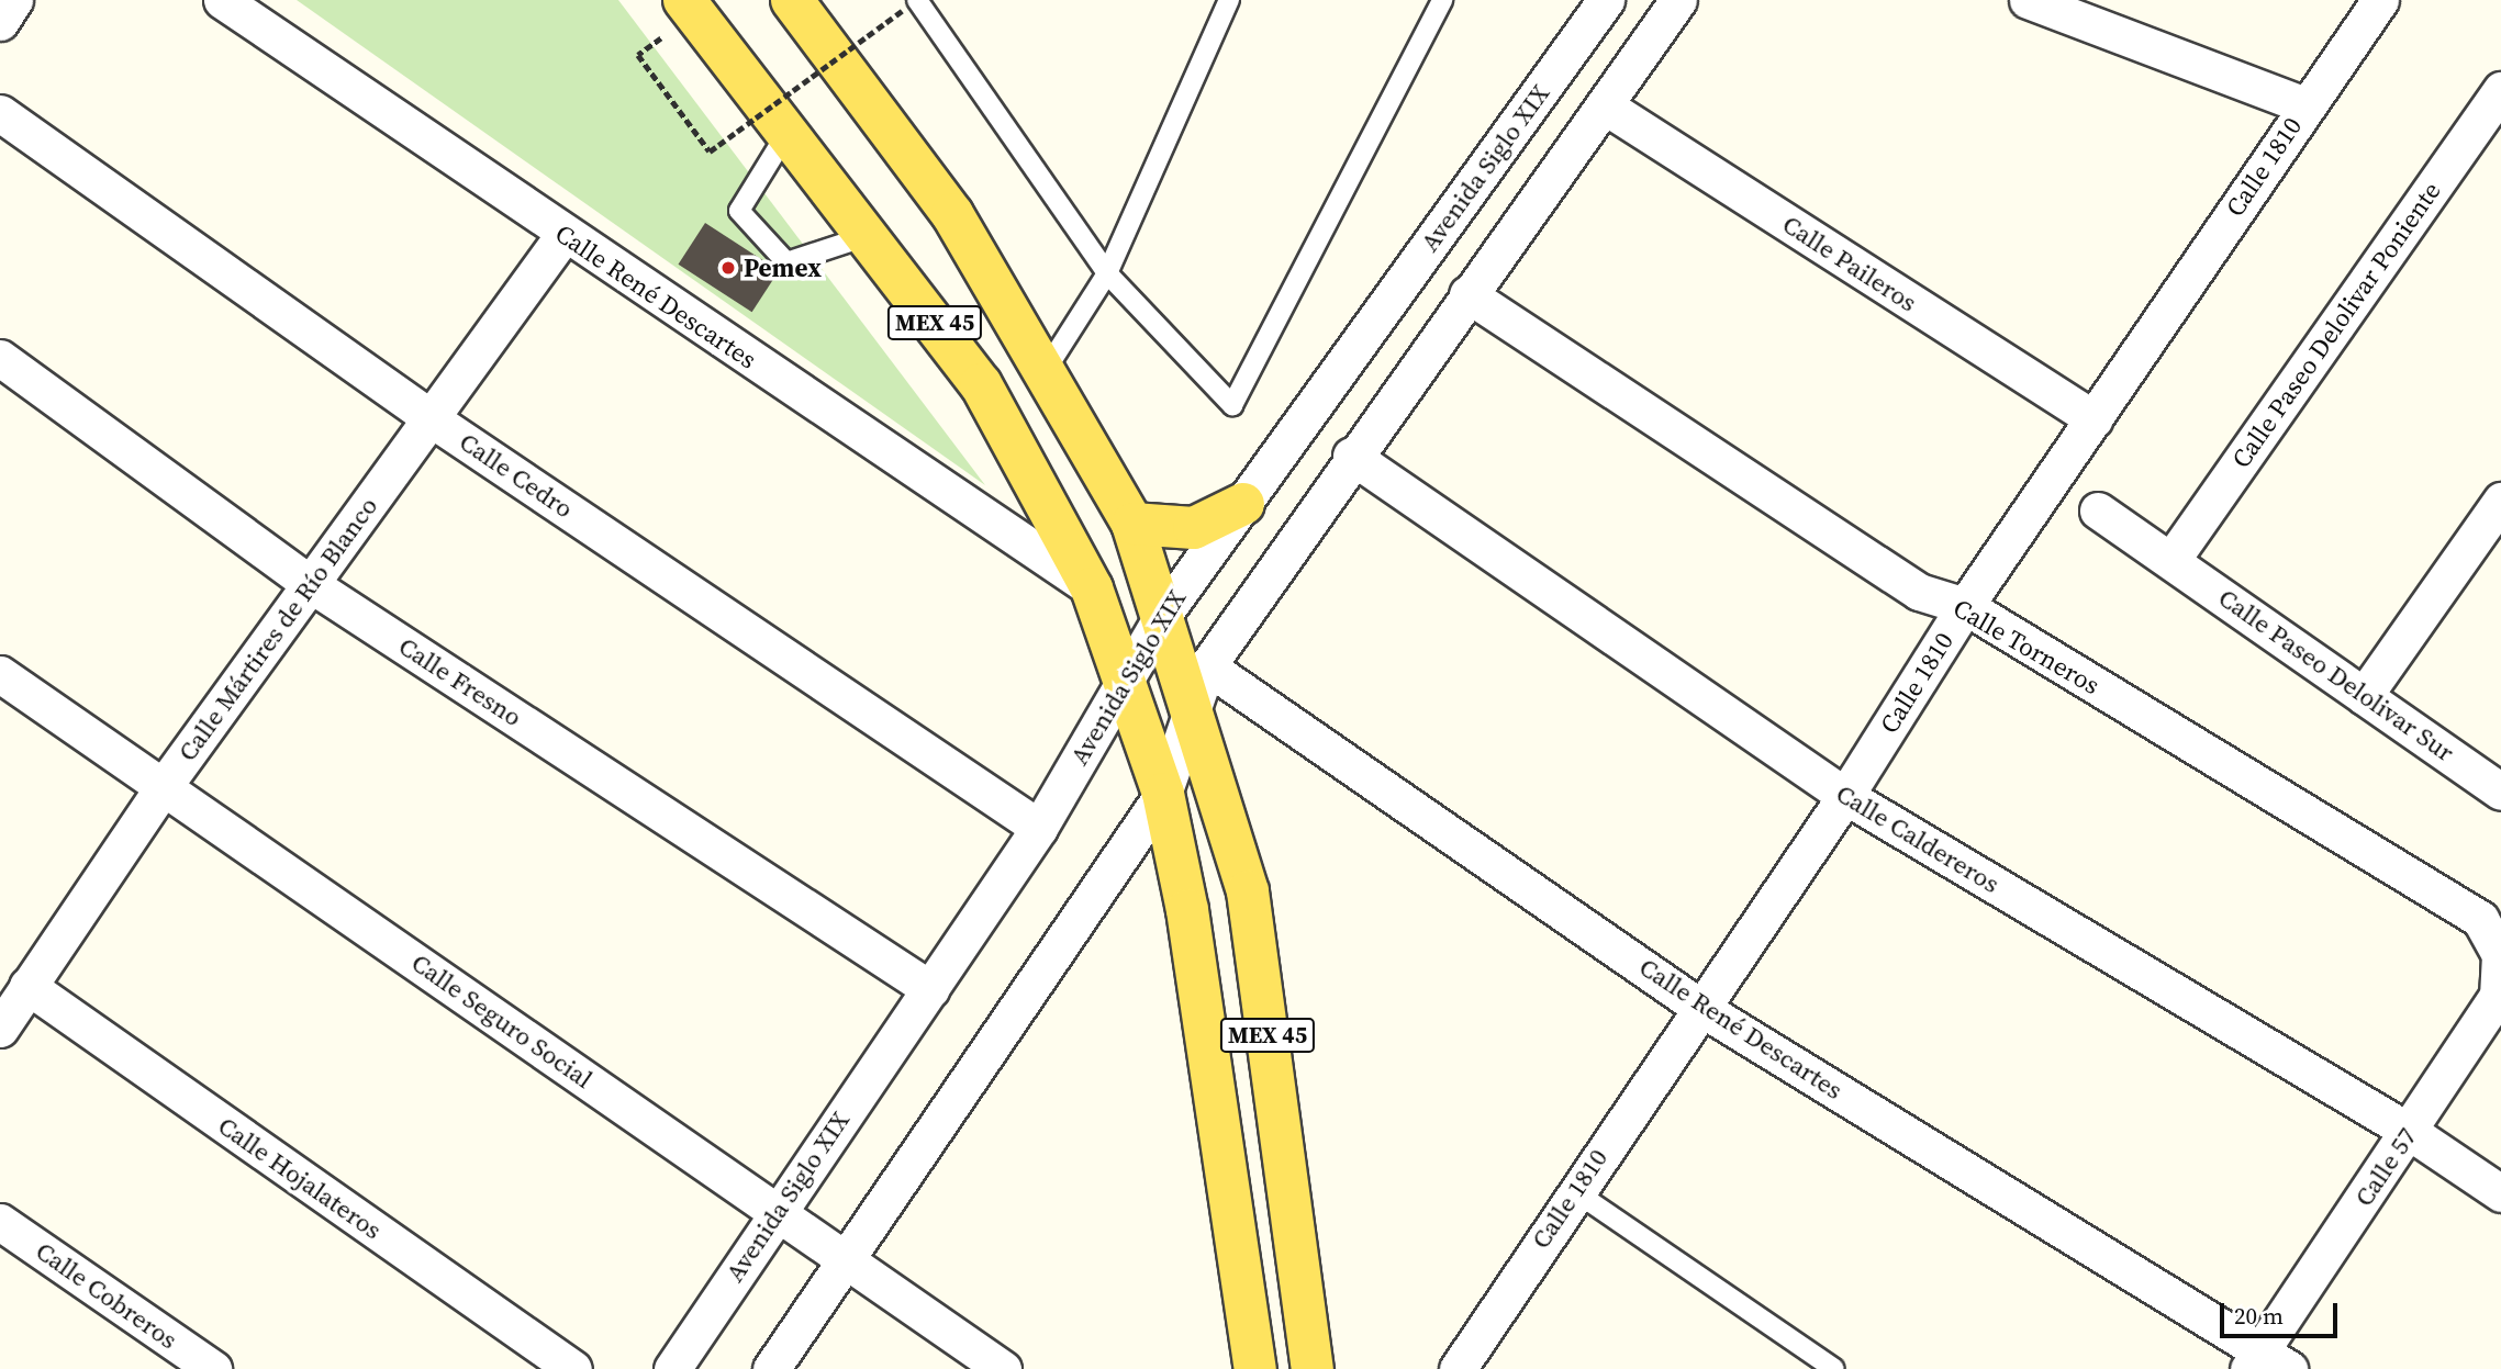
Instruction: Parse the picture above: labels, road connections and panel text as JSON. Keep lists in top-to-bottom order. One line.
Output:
{"streets":{"main road":["MEX 45"],"street":["Calle 1810","Avenida Siglo XIX","Calle Paileros","Calle René Descartes","Calle Paseo Delolivar Poniente","Calle Cedro","Calle Mártires de Río Blanco","Calle Torneros","Calle Paseo Delolivar Sur","Calle Fresno","Calle Caldereros","Calle Seguro Social","Calle 57","Calle Hojalateros","Calle Cobreros"]},"crossings":[["Calle 1810","Calle Paileros"],["Calle 1810","Calle René Descartes"],["Calle 1810","Calle Torneros"],["Calle 1810","Calle Caldereros"],["Avenida Siglo XIX","MEX 45"],["Avenida Siglo XIX","Calle Cedro"],["Avenida Siglo XIX","Calle Fresno"],["Avenida Siglo XIX","Calle Seguro Social"],["Calle René Descartes","MEX 45"],["Calle René Descartes","Calle Mártires de Río Blanco"],["Calle René Descartes","Calle 57"],["Calle Paseo Delolivar Poniente","Calle Paseo Delolivar Sur"],["Calle Cedro","Calle Mártires de Río Blanco"],["Calle Mártires de Río Blanco","Calle Fresno"],["Calle Mártires de Río Blanco","Calle Seguro Social"],["Calle Mártires de Río Blanco","Calle Hojalateros"],["Calle Torneros","Calle 57"],["Calle Caldereros","Calle 57"]],"places":["Pemex"],"scale_bar":"20 m"}
